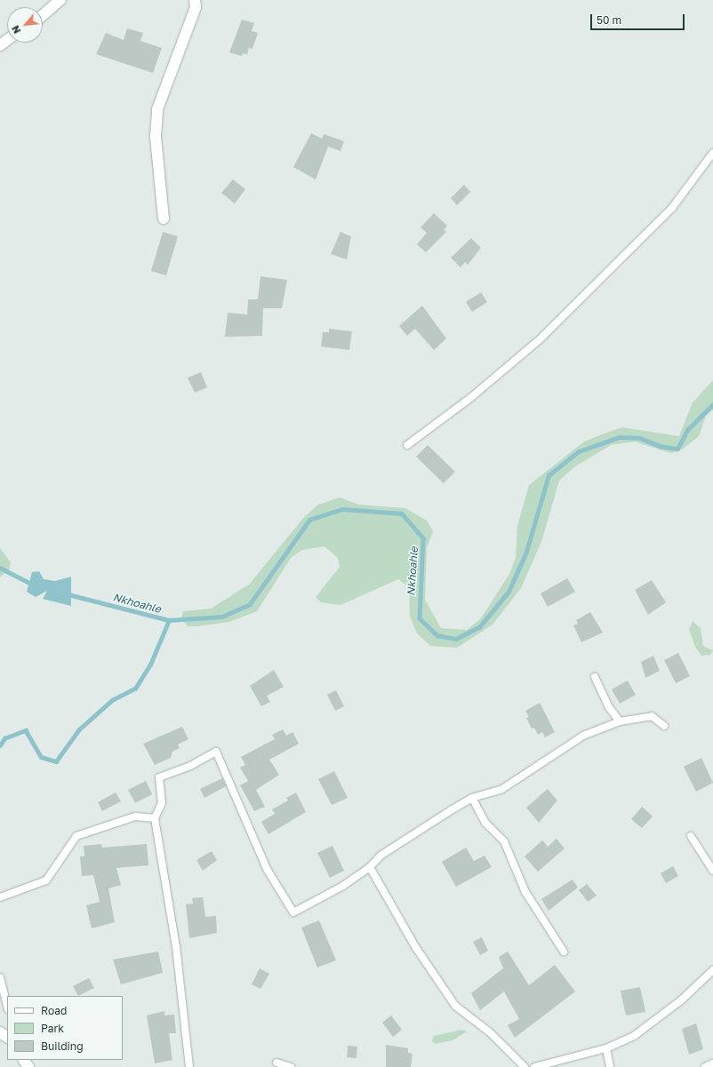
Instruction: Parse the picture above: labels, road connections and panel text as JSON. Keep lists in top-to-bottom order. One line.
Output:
{"water":["Nkhoahle"],"legend":["Road","Park","Building"],"scale_bar":"50 m","north":"bottom left"}
